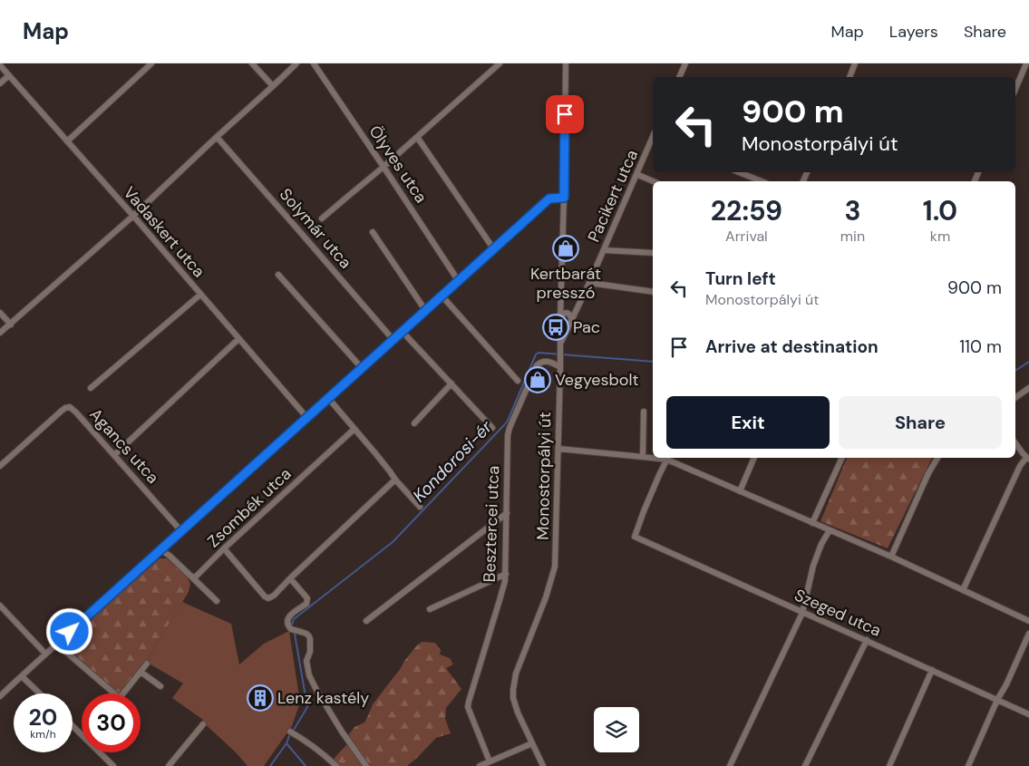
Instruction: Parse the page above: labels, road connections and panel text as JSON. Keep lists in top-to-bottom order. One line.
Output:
{"streets":{"street":["Ölyves utca","Pacikert utca","Solymár utca","Vadaskert utca","Agancs utca","Monostorpályi út","Zsombék utca","Besztercei utca","Szeged utca"]},"crossings":[["Pacikert utca","Monostorpályi út"],["Monostorpályi út","Besztercei utca"]],"water":["Kondorosi-ér"],"places":{"shop":["Kertbarát presszó","Vegyesbolt"],"bus stop":["Pac"],"building":["Lenz kastély"]},"page":{"header":"Map","nav":["Map","Layers","Share"],"turn":["900 m","Monostorpályi út"],"eta":["22:59","Arrival","3","min","1.0","km"],"list":[{"name":"Turn left","note":"Monostorpályi út","value":"900 m"},{"name":"Arrive at destination","value":"110 m"}],"buttons":["Exit","Share"],"speed":"20 km/h","limit":"30"}}
